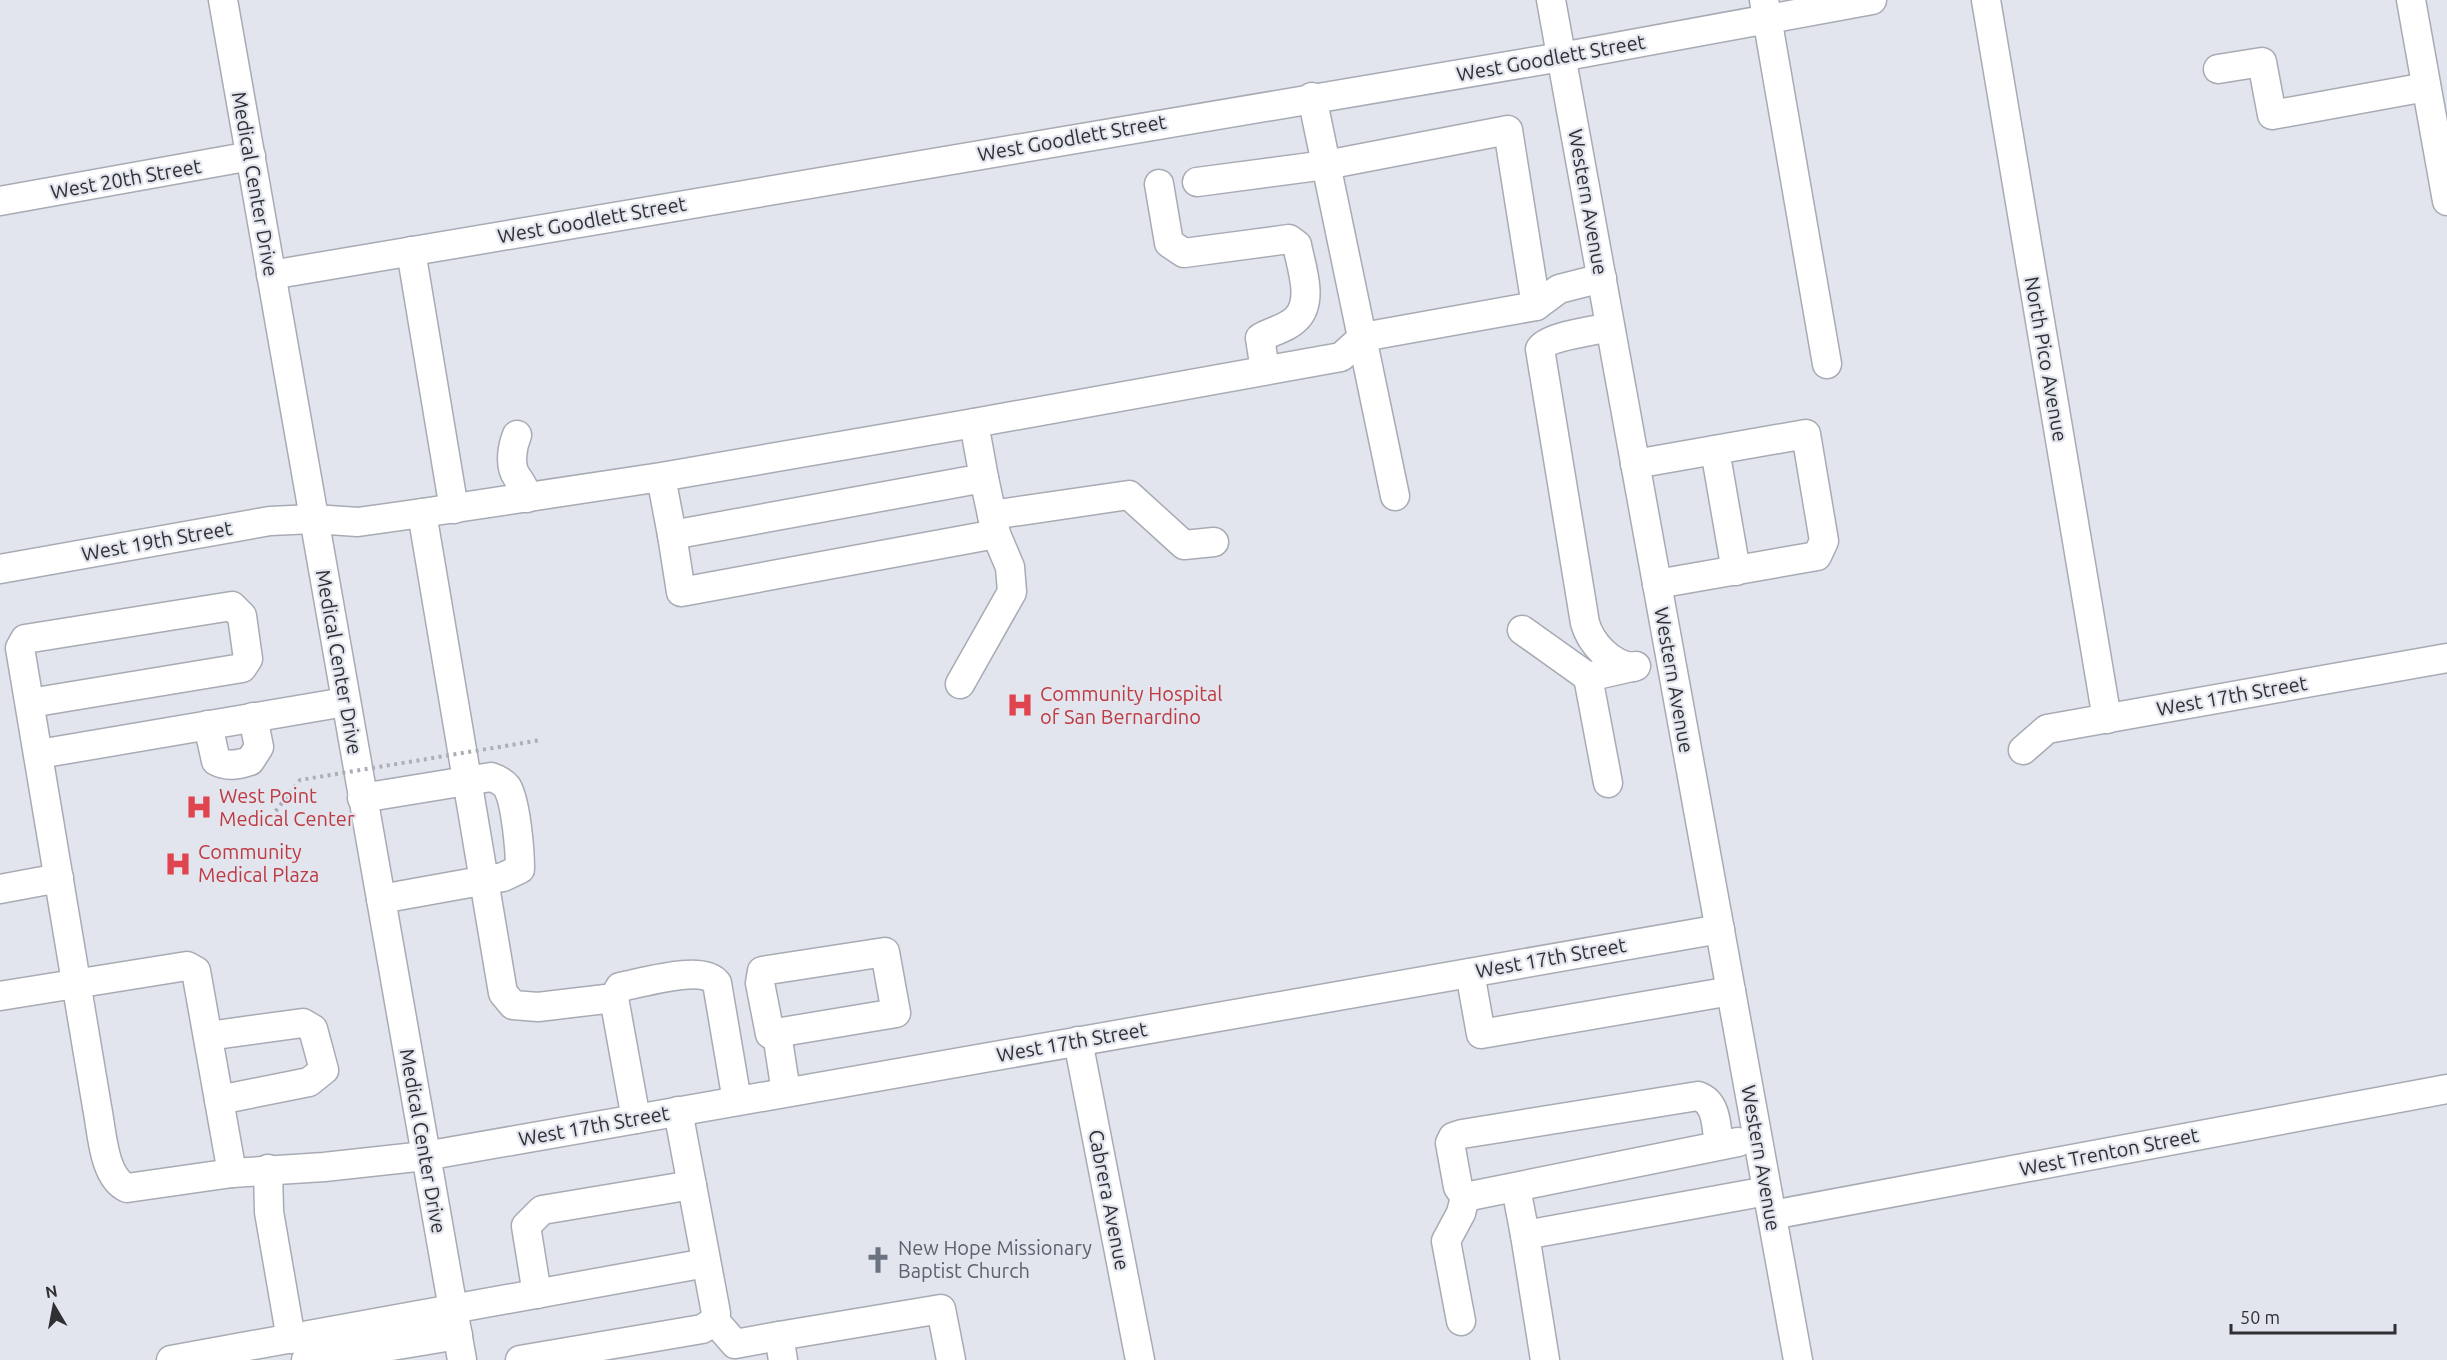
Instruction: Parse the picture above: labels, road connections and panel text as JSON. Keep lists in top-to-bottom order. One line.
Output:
{"streets":{"street":["West Goodlett Street","West 20th Street","Medical Center Drive","Western Avenue","North Pico Avenue","West 19th Street","West 17th Street","West Trenton Street","Cabrera Avenue"]},"crossings":[["West Goodlett Street","Medical Center Drive"],["West Goodlett Street","Western Avenue"],["West 20th Street","Medical Center Drive"],["Medical Center Drive","West 19th Street"],["Medical Center Drive","West 17th Street"],["Western Avenue","West 17th Street"],["Western Avenue","West Trenton Street"],["North Pico Avenue","West 17th Street"],["West 17th Street","Cabrera Avenue"]],"places":{"hospital":["Community Hospital of San Bernardino","West Point Medical Center","Community Medical Plaza"],"church":["New Hope Missionary Baptist Church"]},"scale_bar":"50 m","north":"top"}
